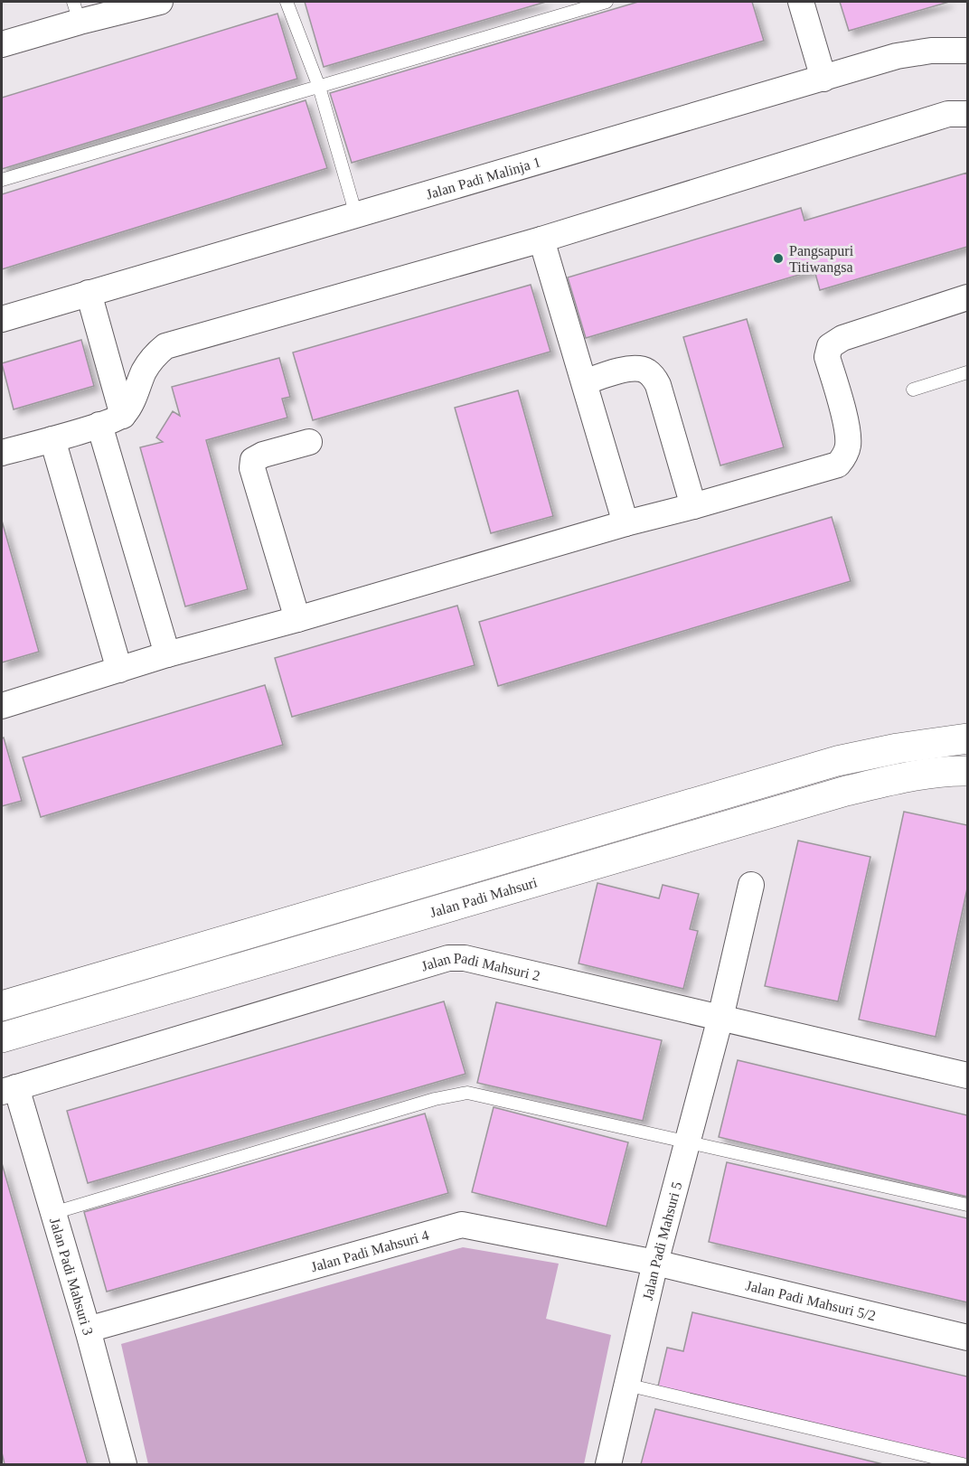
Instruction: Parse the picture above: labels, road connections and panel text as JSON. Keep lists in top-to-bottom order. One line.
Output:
{"streets":{"main road":["Jalan Padi Mahsuri"],"street":["Jalan Padi Malinja 1","Jalan Padi Mahsuri 2","Jalan Padi Mahsuri 5","Jalan Padi Mahsuri 4","Jalan Padi Mahsuri 3","Jalan Padi Mahsuri 5/2"]},"crossings":[["Jalan Padi Mahsuri 2","Jalan Padi Mahsuri 5"],["Jalan Padi Mahsuri 2","Jalan Padi Mahsuri 3"],["Jalan Padi Mahsuri 5","Jalan Padi Mahsuri 4"],["Jalan Padi Mahsuri 5","Jalan Padi Mahsuri 5/2"],["Jalan Padi Mahsuri 4","Jalan Padi Mahsuri 3"],["Jalan Padi Mahsuri 4","Jalan Padi Mahsuri 5/2"]],"places":["Pangsapuri Titiwangsa"]}
